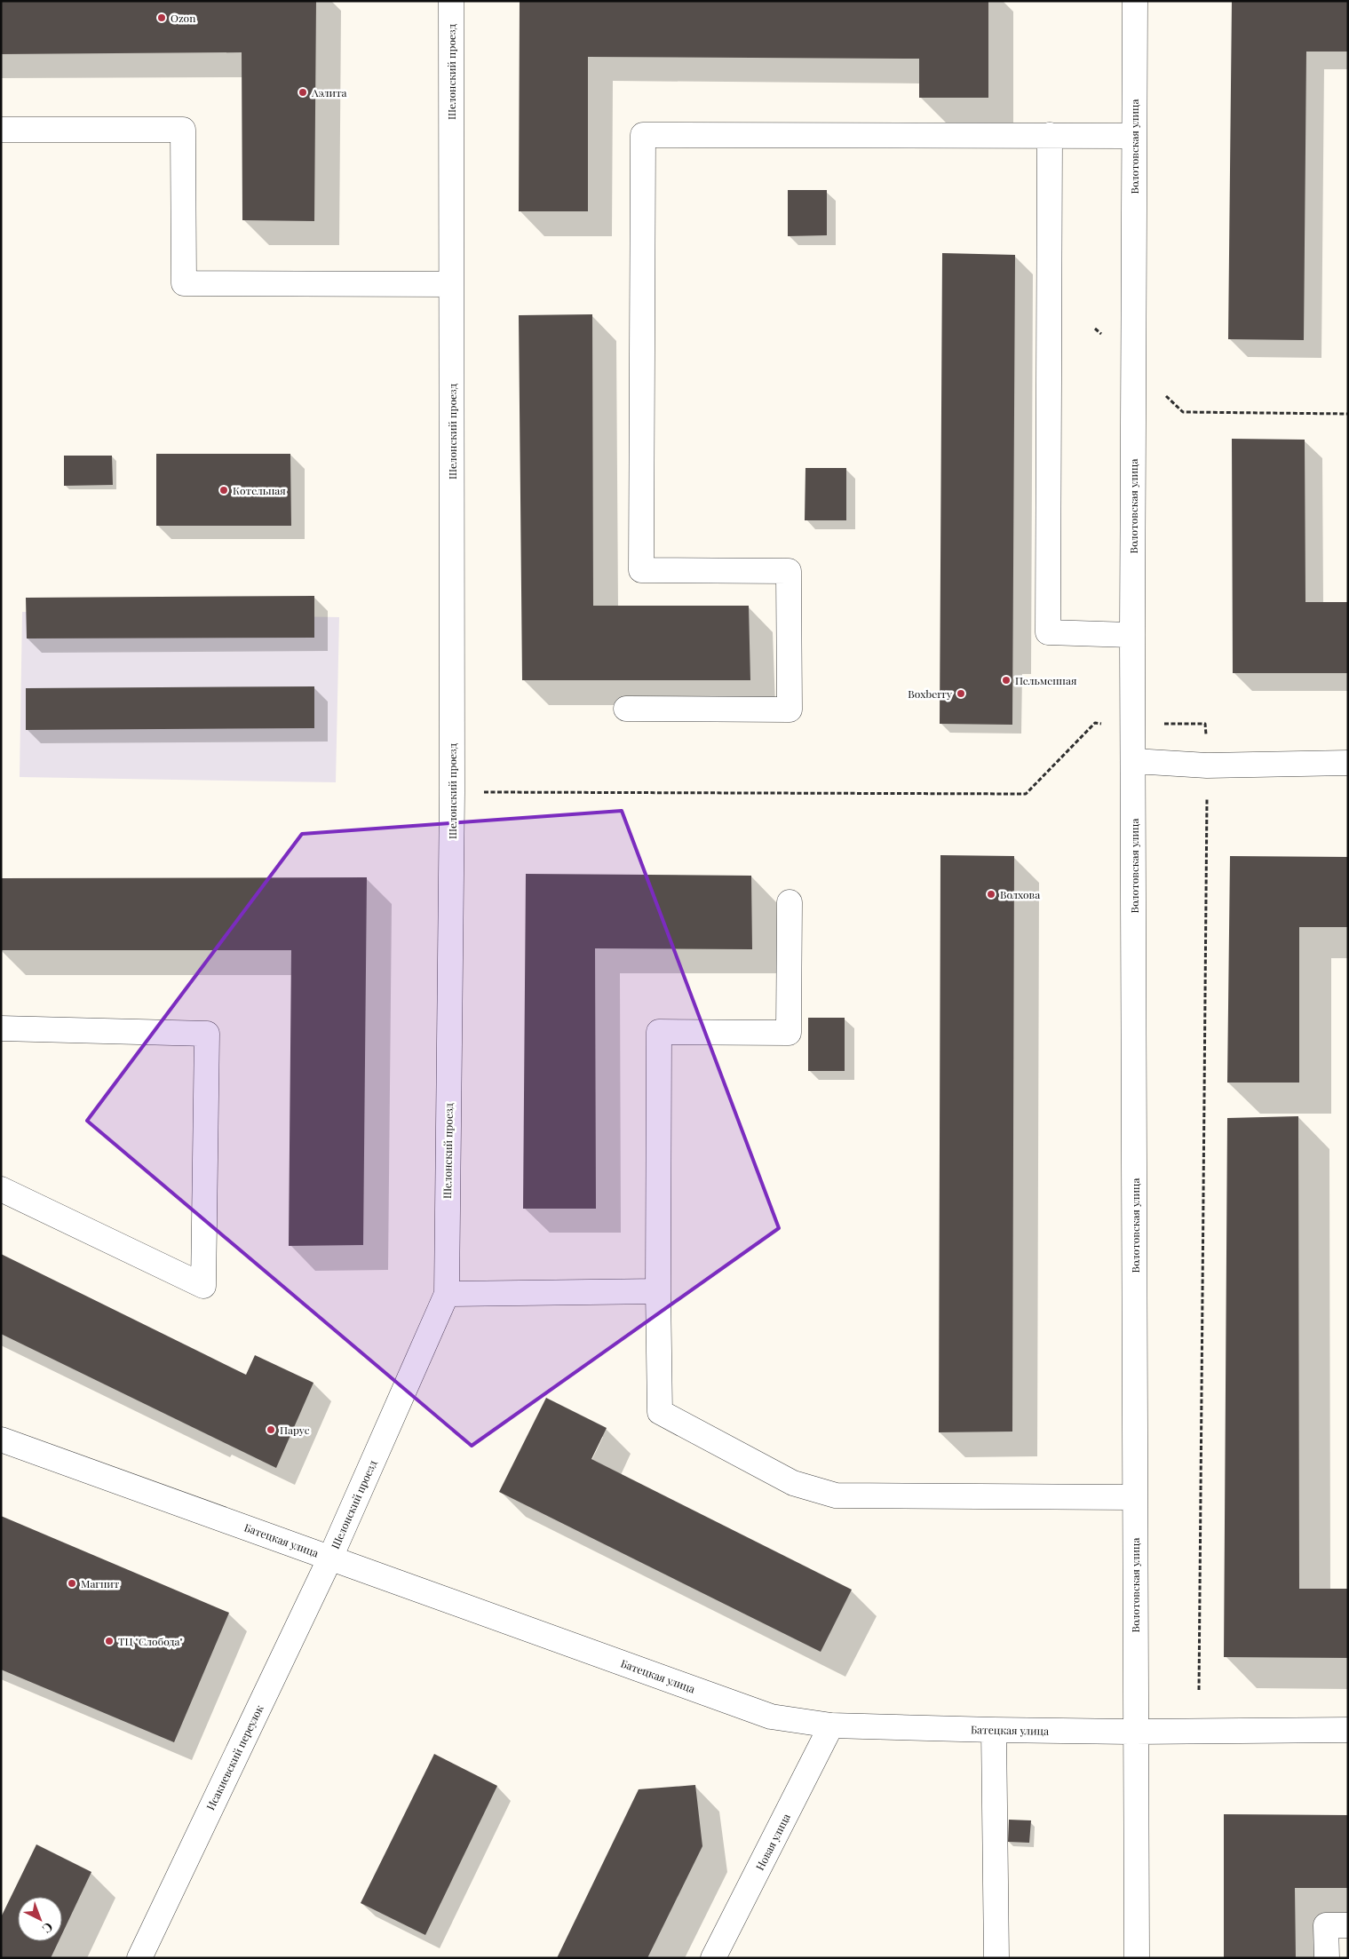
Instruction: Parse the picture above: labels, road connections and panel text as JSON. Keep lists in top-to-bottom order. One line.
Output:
{"streets":{"street":["Шелонский проезд","Волотовская улица","Батецкая улица","Исакиевский переулок","Новая улица"]},"crossings":[["Шелонский проезд","Батецкая улица"],["Шелонский проезд","Исакиевский переулок"],["Волотовская улица","Батецкая улица"],["Батецкая улица","Исакиевский переулок"],["Батецкая улица","Новая улица"]],"places":["Ozon","Аэлита","Котельная","Пельменная","Boxberry","Волхова","Парус","Магнит","ТЦ \"Слобода\""],"north":"bottom right"}
